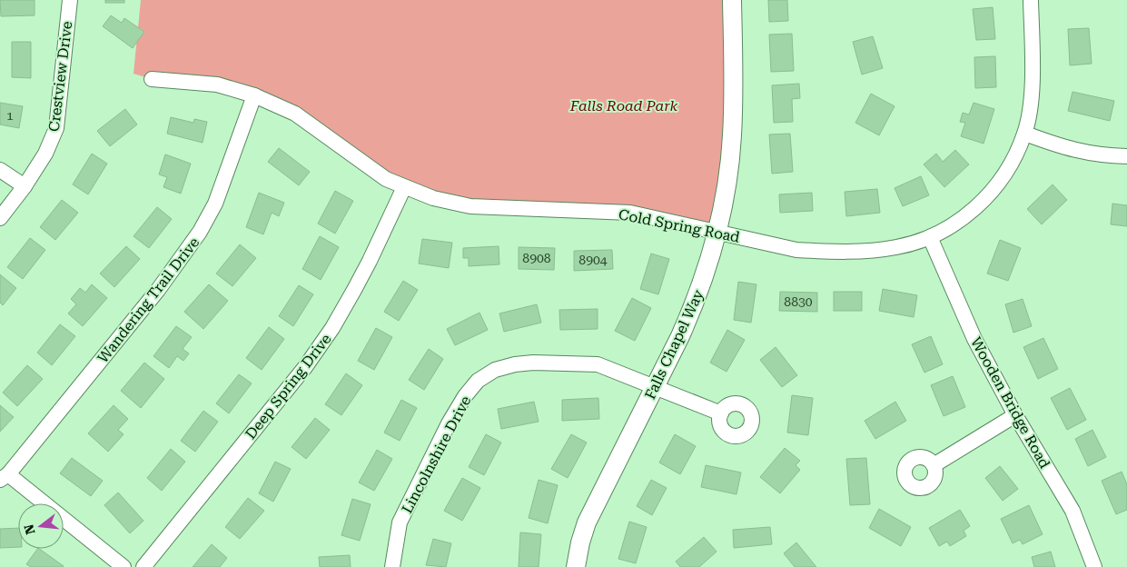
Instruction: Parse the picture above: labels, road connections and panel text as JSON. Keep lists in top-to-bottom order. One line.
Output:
{"streets":{"street":["Crestview Drive","Cold Spring Road","Wandering Trail Drive","Falls Chapel Way","Deep Spring Drive","Wooden Bridge Road","Lincolnshire Drive"]},"crossings":[["Cold Spring Road","Wandering Trail Drive"],["Cold Spring Road","Falls Chapel Way"],["Cold Spring Road","Deep Spring Drive"],["Cold Spring Road","Wooden Bridge Road"],["Falls Chapel Way","Lincolnshire Drive"]],"parks":["Falls Road Park"],"house_numbers":["1","8908","8904","8830"],"north":"left"}
